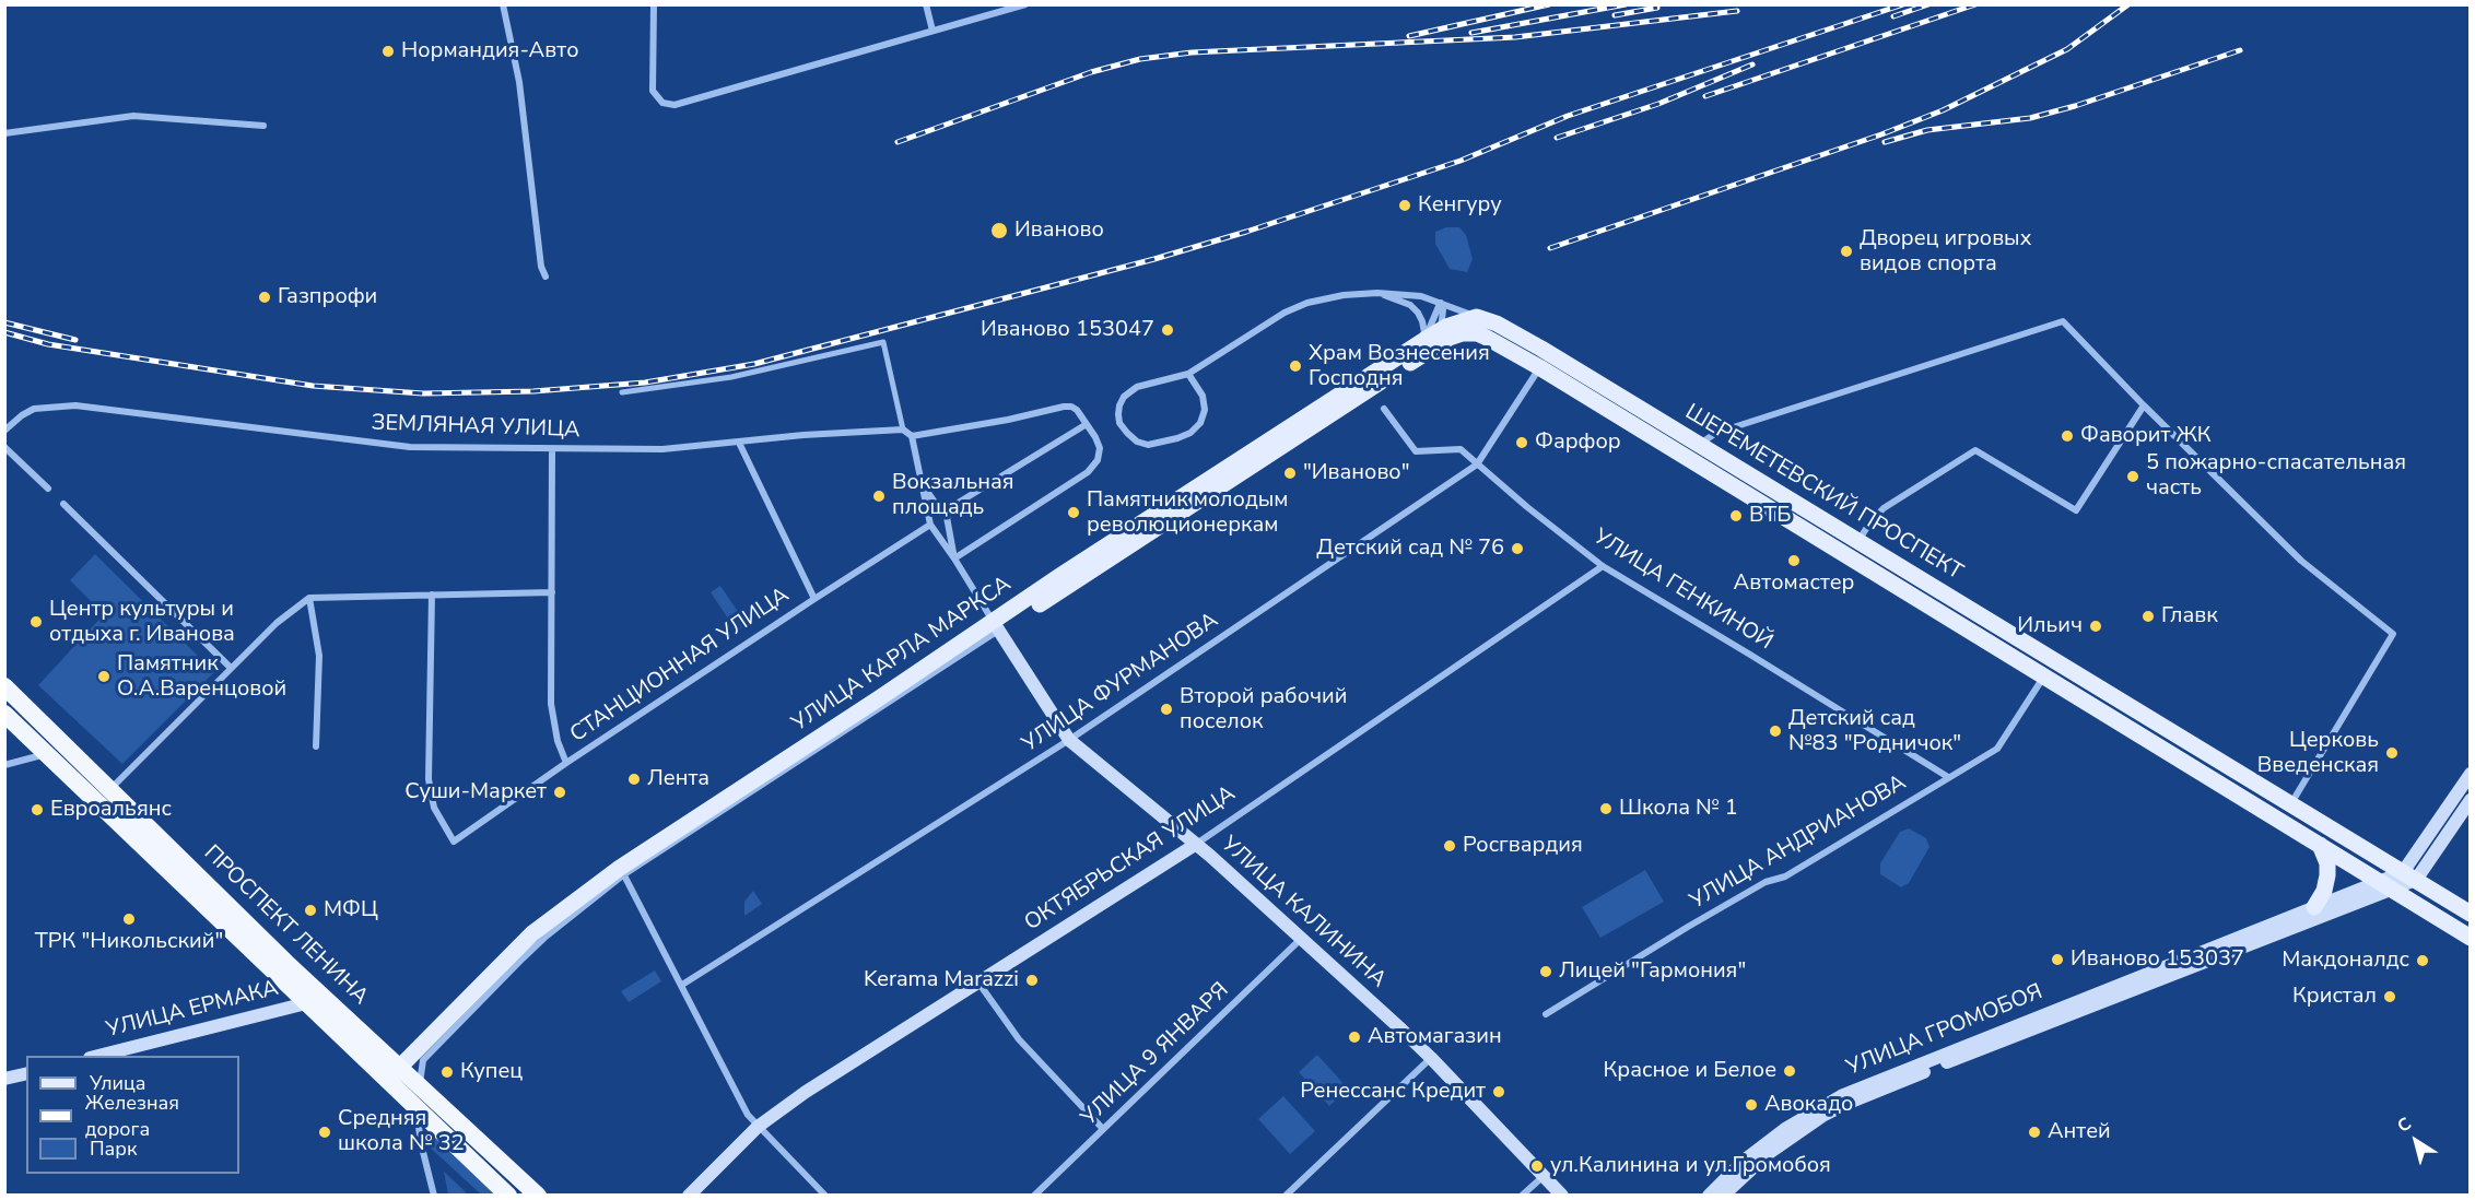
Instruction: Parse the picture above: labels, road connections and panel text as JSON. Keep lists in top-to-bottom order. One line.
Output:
{"streets":{"highway":["ПРОСПЕКТ ЛЕНИНА"],"main road":["ШЕРЕМЕТЕВСКИЙ ПРОСПЕКТ","УЛИЦА КАРЛА МАРКСА","ОКТЯБРЬСКАЯ УЛИЦА","УЛИЦА КАЛИНИНА","УЛИЦА ЕРМАКА","УЛИЦА ГРОМОБОЯ"],"street":["ЗЕМЛЯНАЯ УЛИЦА","УЛИЦА ГЕНКИНОЙ","СТАНЦИОННАЯ УЛИЦА","УЛИЦА ФУРМАНОВА","УЛИЦА АНДРИАНОВА","УЛИЦА 9 ЯНВАРЯ"]},"crossings":[["ШЕРЕМЕТЕВСКИЙ ПРОСПЕКТ","УЛИЦА КАРЛА МАРКСА"],["ШЕРЕМЕТЕВСКИЙ ПРОСПЕКТ","УЛИЦА ФУРМАНОВА"],["ШЕРЕМЕТЕВСКИЙ ПРОСПЕКТ","УЛИЦА АНДРИАНОВА"],["ШЕРЕМЕТЕВСКИЙ ПРОСПЕКТ","УЛИЦА ГРОМОБОЯ"],["УЛИЦА ГЕНКИНОЙ","УЛИЦА ФУРМАНОВА"],["УЛИЦА ГЕНКИНОЙ","УЛИЦА АНДРИАНОВА"],["УЛИЦА ГЕНКИНОЙ","ОКТЯБРЬСКАЯ УЛИЦА"],["УЛИЦА КАРЛА МАРКСА","УЛИЦА КАЛИНИНА"],["УЛИЦА КАРЛА МАРКСА","ПРОСПЕКТ ЛЕНИНА"],["УЛИЦА ФУРМАНОВА","УЛИЦА КАЛИНИНА"],["ОКТЯБРЬСКАЯ УЛИЦА","УЛИЦА КАЛИНИНА"],["УЛИЦА КАЛИНИНА","УЛИЦА 9 ЯНВАРЯ"],["ПРОСПЕКТ ЛЕНИНА","УЛИЦА ЕРМАКА"]],"places":["Нормандия-Авто","Кенгуру","Иваново","Дворец игровых видов спорта","Газпрофи","Иваново 153047","Храм Вознесения Господня","Фаворит ЖК","Фарфор","\"Иваново\"","5 пожарно-спасательная часть","Вокзальная площадь","Памятник молодым революционеркам","ВТБ","Детский сад № 76","Автомастер","Главк","Центр культуры и отдыха г. Иванова","Ильич","Памятник О.А.Варенцовой","Второй рабочий поселок","Детский сад №83 \"Родничок\"","Церковь Введенская","Лента","Суши-Маркет","Школа № 1","Евроальянс","Росгвардия","МФЦ","ТРК \"Никольский\"","Иваново 153037","Макдоналдс","Лицей \"Гармония\"","Kerama Marazzi","Кристал","Автомагазин","Красное и Белое","Купец","Ренессанс Кредит","Авокадо","Средняя школа № 32","Антей","ул.Калинина и ул.Громобоя"],"legend":["Улица","Железная дорога","Парк"],"north":"top left"}
